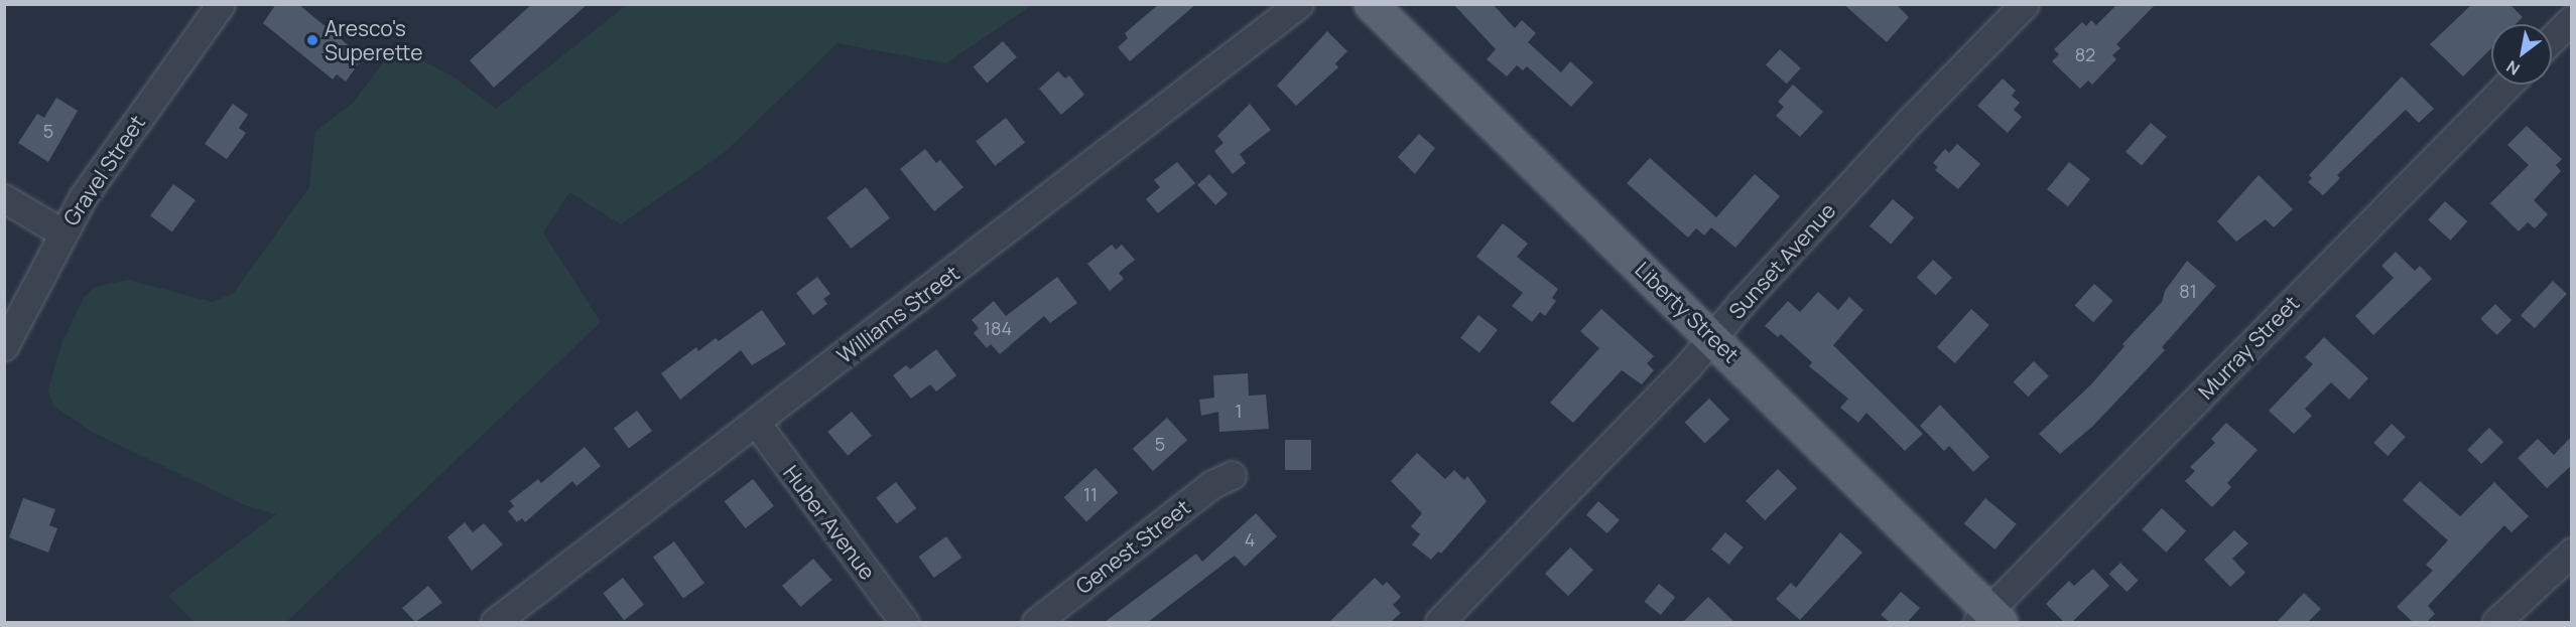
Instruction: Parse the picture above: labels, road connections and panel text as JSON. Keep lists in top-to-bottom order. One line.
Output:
{"streets":{"main road":["Liberty Street"],"street":["Gravel Street","Sunset Avenue","Williams Street","Murray Street","Huber Avenue","Genest Street"]},"crossings":[["Sunset Avenue","Liberty Street"],["Liberty Street","Murray Street"],["Williams Street","Huber Avenue"]],"places":["Aresco's Superette"],"house_numbers":["82","5","81","184","1","5","11","4"],"north":"bottom left"}
